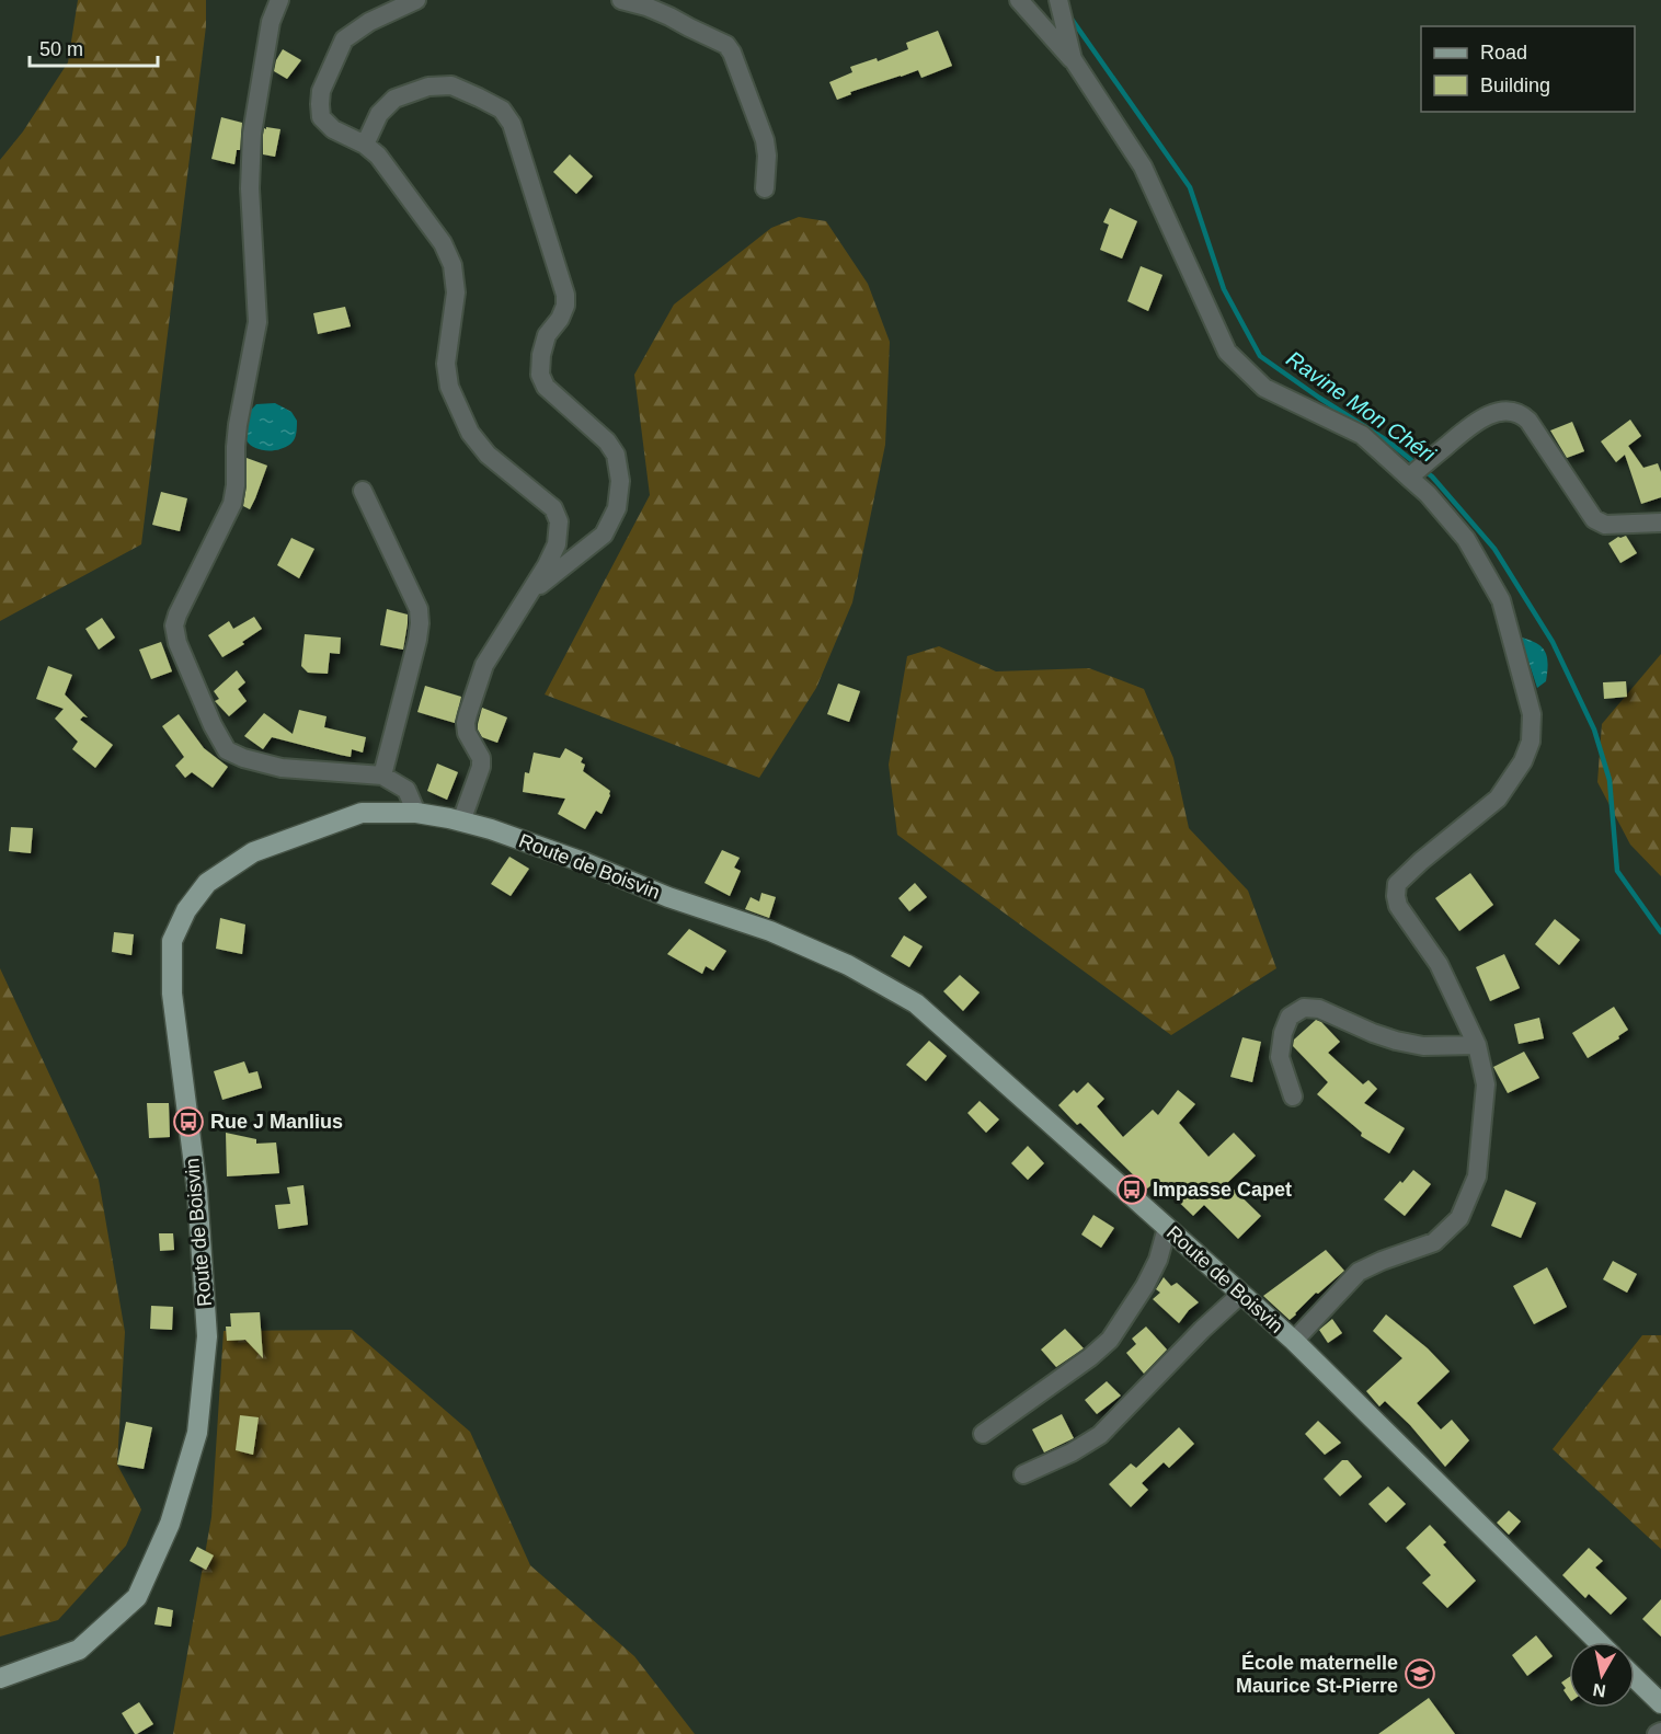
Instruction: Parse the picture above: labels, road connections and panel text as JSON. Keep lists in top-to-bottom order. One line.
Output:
{"streets":{"main road":["Route de Boisvin"]},"water":["Ravine Mon Chéri"],"places":{"bus stop":["Rue J Manlius","Impasse Capet"],"school or university":["École maternelle Maurice St-Pierre"]},"legend":["Road","Building"],"scale_bar":"50 m","north":"bottom"}
